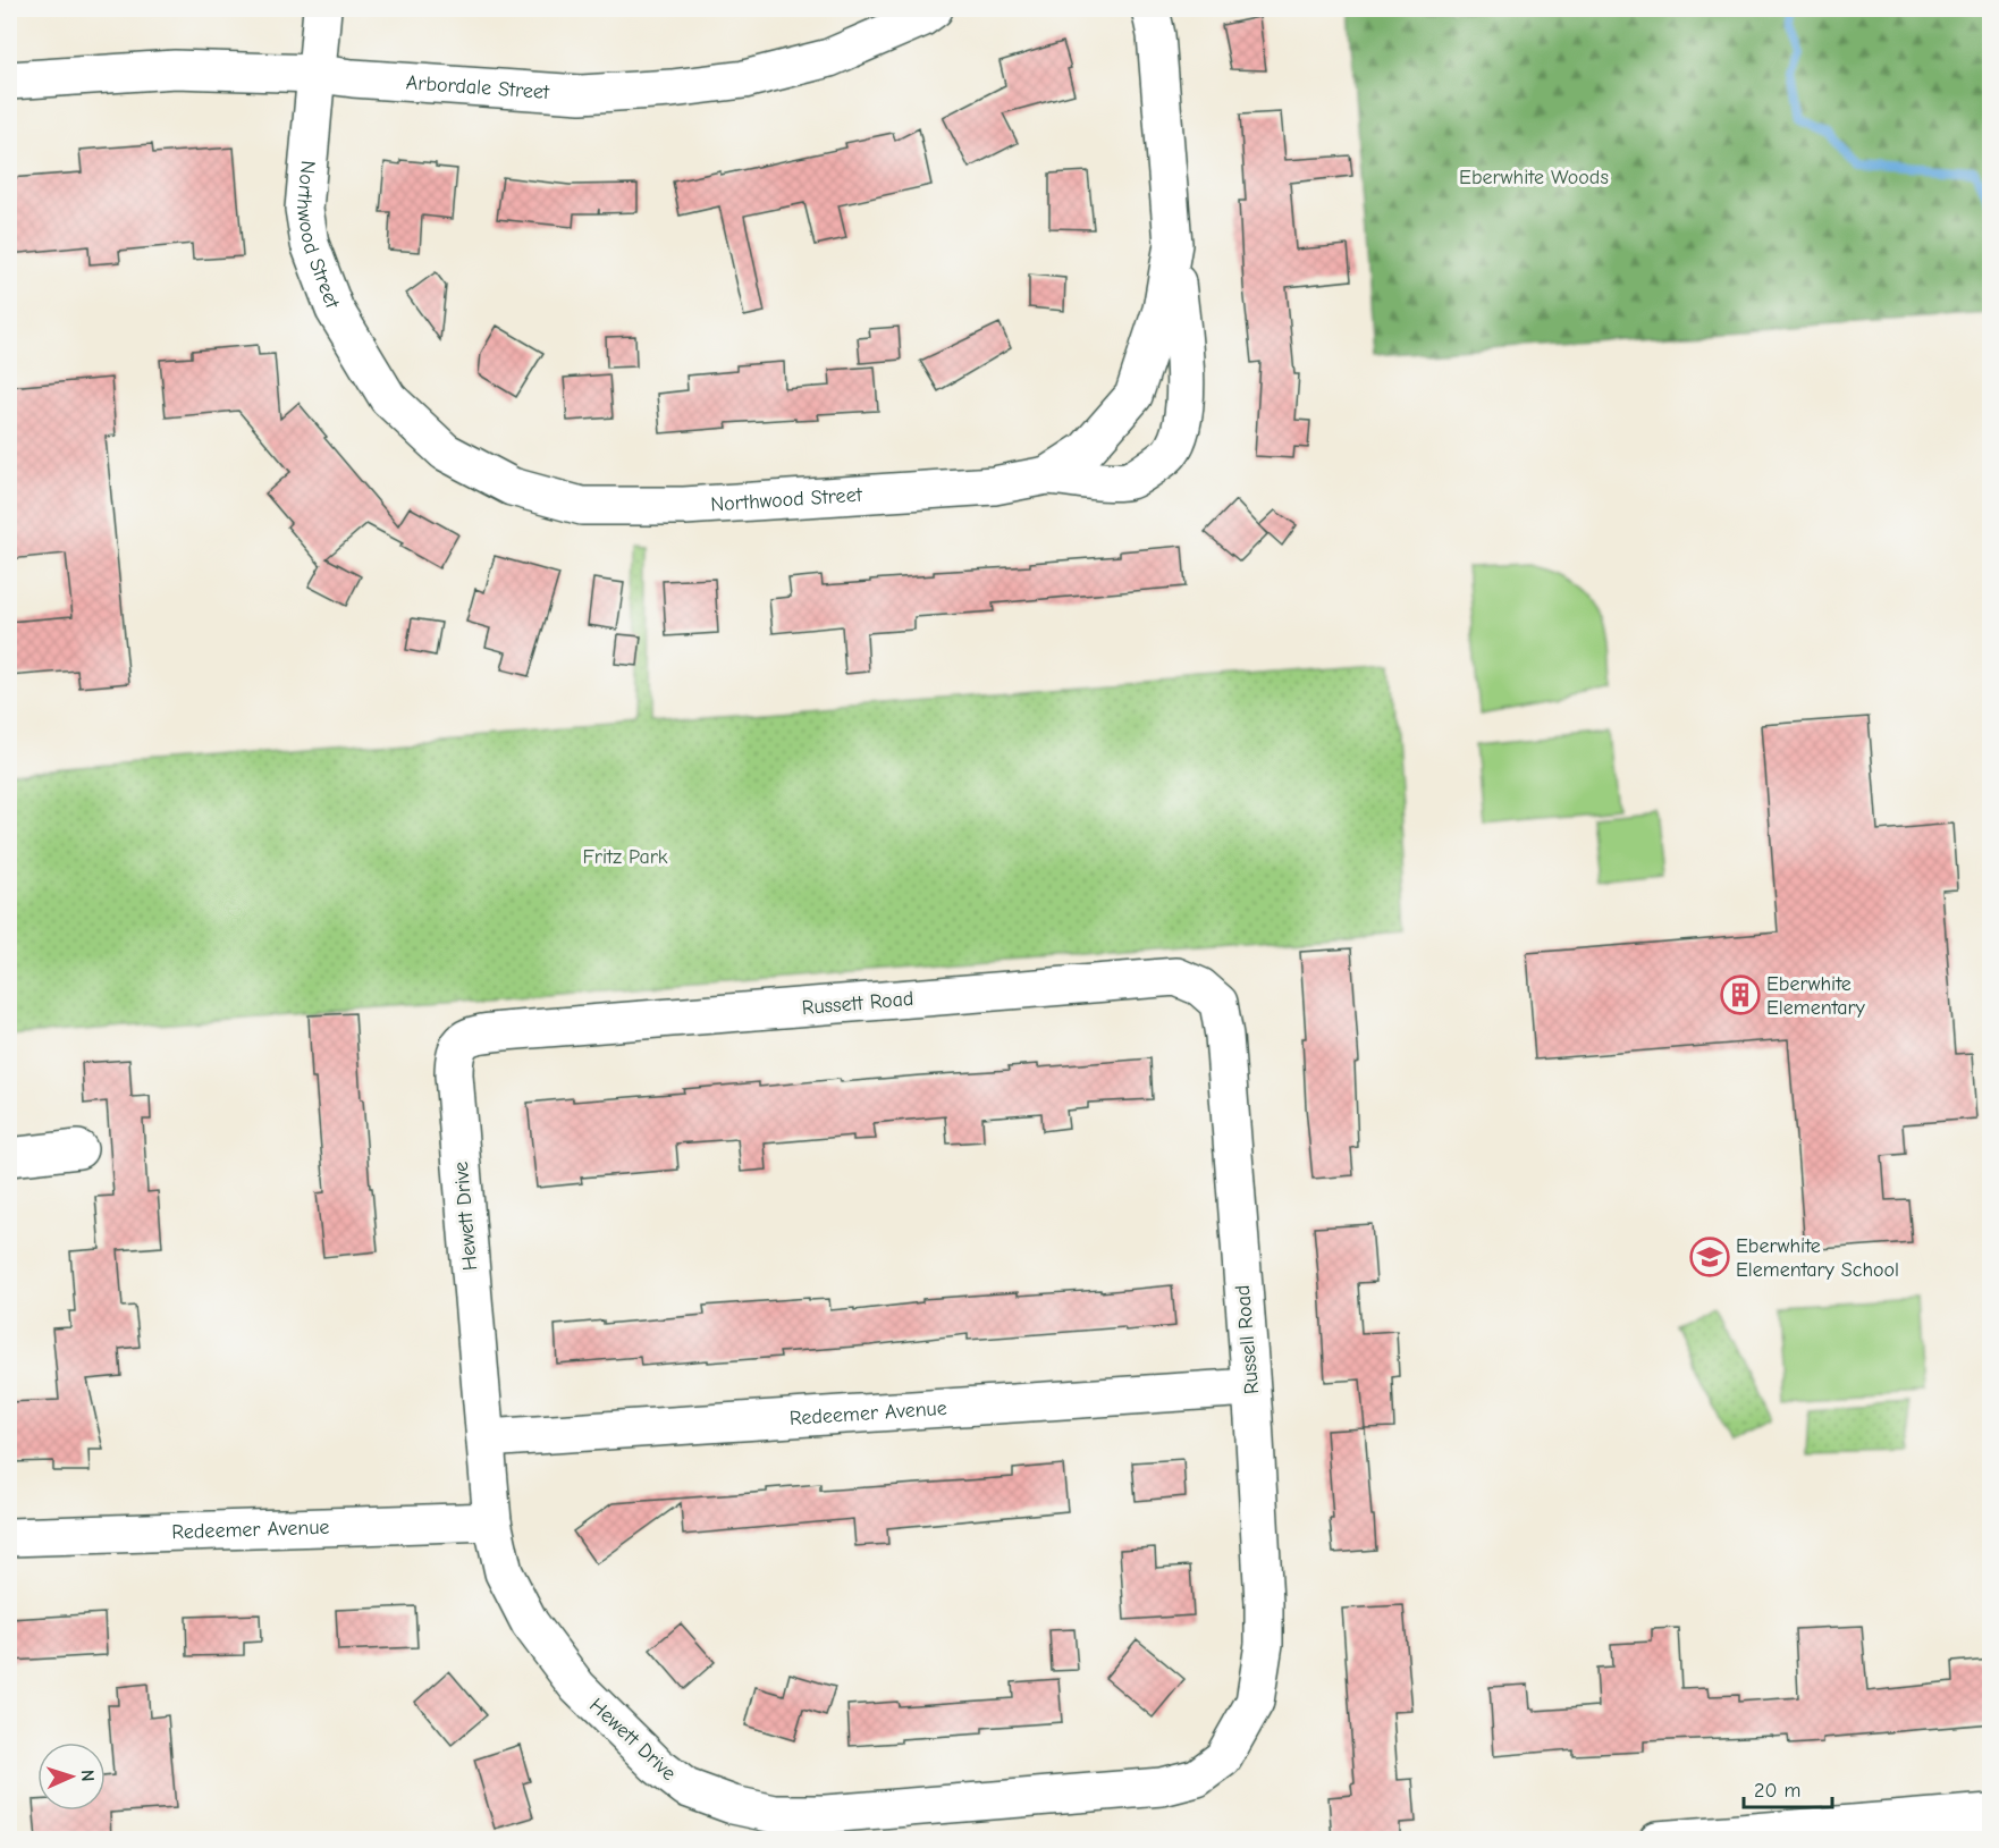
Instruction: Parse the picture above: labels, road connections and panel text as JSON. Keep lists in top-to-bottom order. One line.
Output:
{"streets":{"street":["Arbordale Street","Northwood Street","Russett Road","Hewett Drive","Russell Road","Redeemer Avenue"]},"crossings":[["Arbordale Street","Northwood Street"],["Russett Road","Hewett Drive"],["Russett Road","Russell Road"],["Hewett Drive","Russell Road"],["Hewett Drive","Redeemer Avenue"],["Russell Road","Redeemer Avenue"]],"parks":["Eberwhite Woods","Fritz Park"],"places":{"building":["Eberwhite Elementary"],"school or university":["Eberwhite Elementary School"]},"scale_bar":"20 m","north":"right"}
